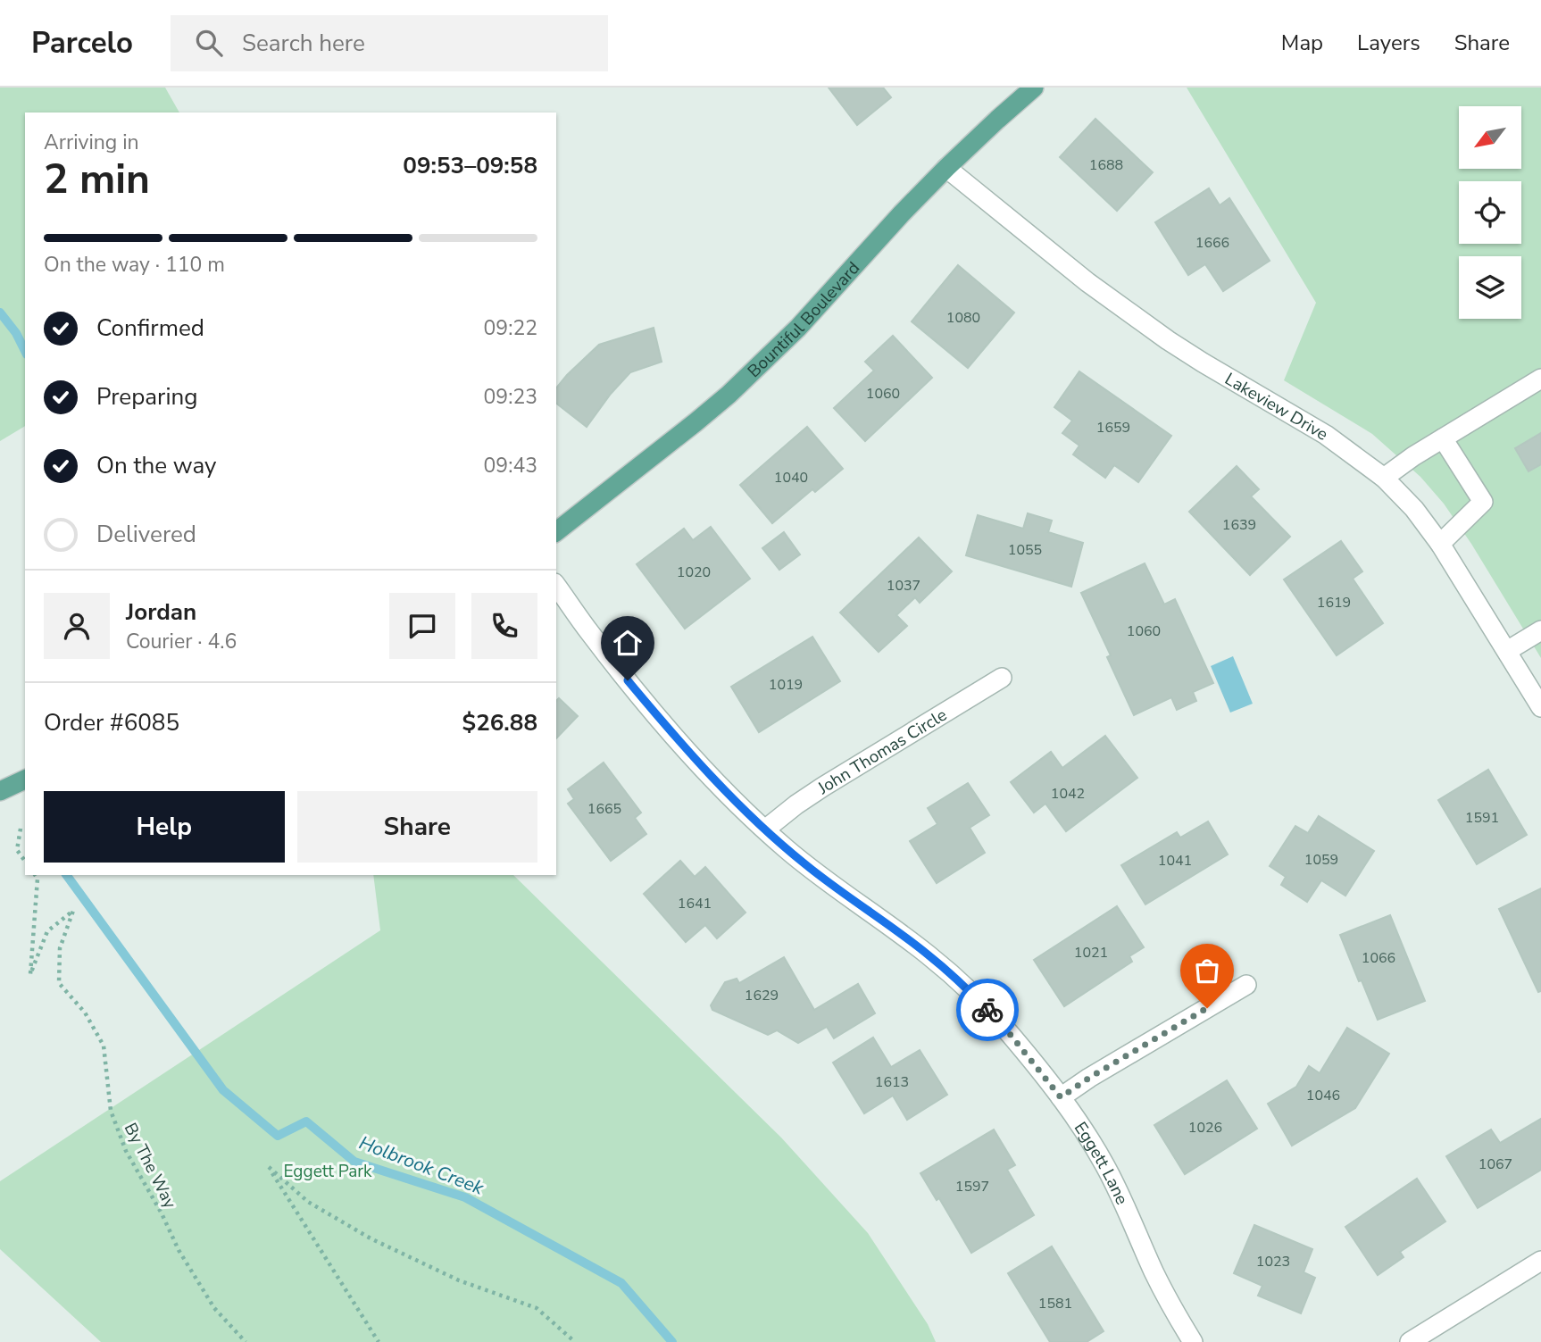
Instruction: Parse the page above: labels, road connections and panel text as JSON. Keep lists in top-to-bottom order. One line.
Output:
{"streets":{"main road":["Bountiful Boulevard"],"street":["Lakeview Drive","John Thomas Circle","Eggett Lane"],"path":["By The Way"]},"crossings":[["Bountiful Boulevard","Lakeview Drive"],["John Thomas Circle","Eggett Lane"]],"water":["Holbrook Creek"],"parks":["Eggett Park"],"house_numbers":["1688","1666","1080","1060","1659","1040","1639","1055","1020","1037","1619","1060","1019","1042","1665","1591","1059","1041","1641","1021","1066","1629","1613","1046","1026","1067","1597","1023","1581"],"north":"bottom left","page":{"header":"Parcelo","search":"Search here","nav":["Map","Layers","Share"],"heading":["2 min","Arriving in","09:53–09:58"],"panel":["Jordan","Courier · 4.6","Order #6085","$26.88"],"bar":"On the way · 110 m","list":[["Confirmed","09:22"],["Preparing","09:23"],["On the way","09:43"],"Delivered"],"buttons":["Help","Share"]}}
